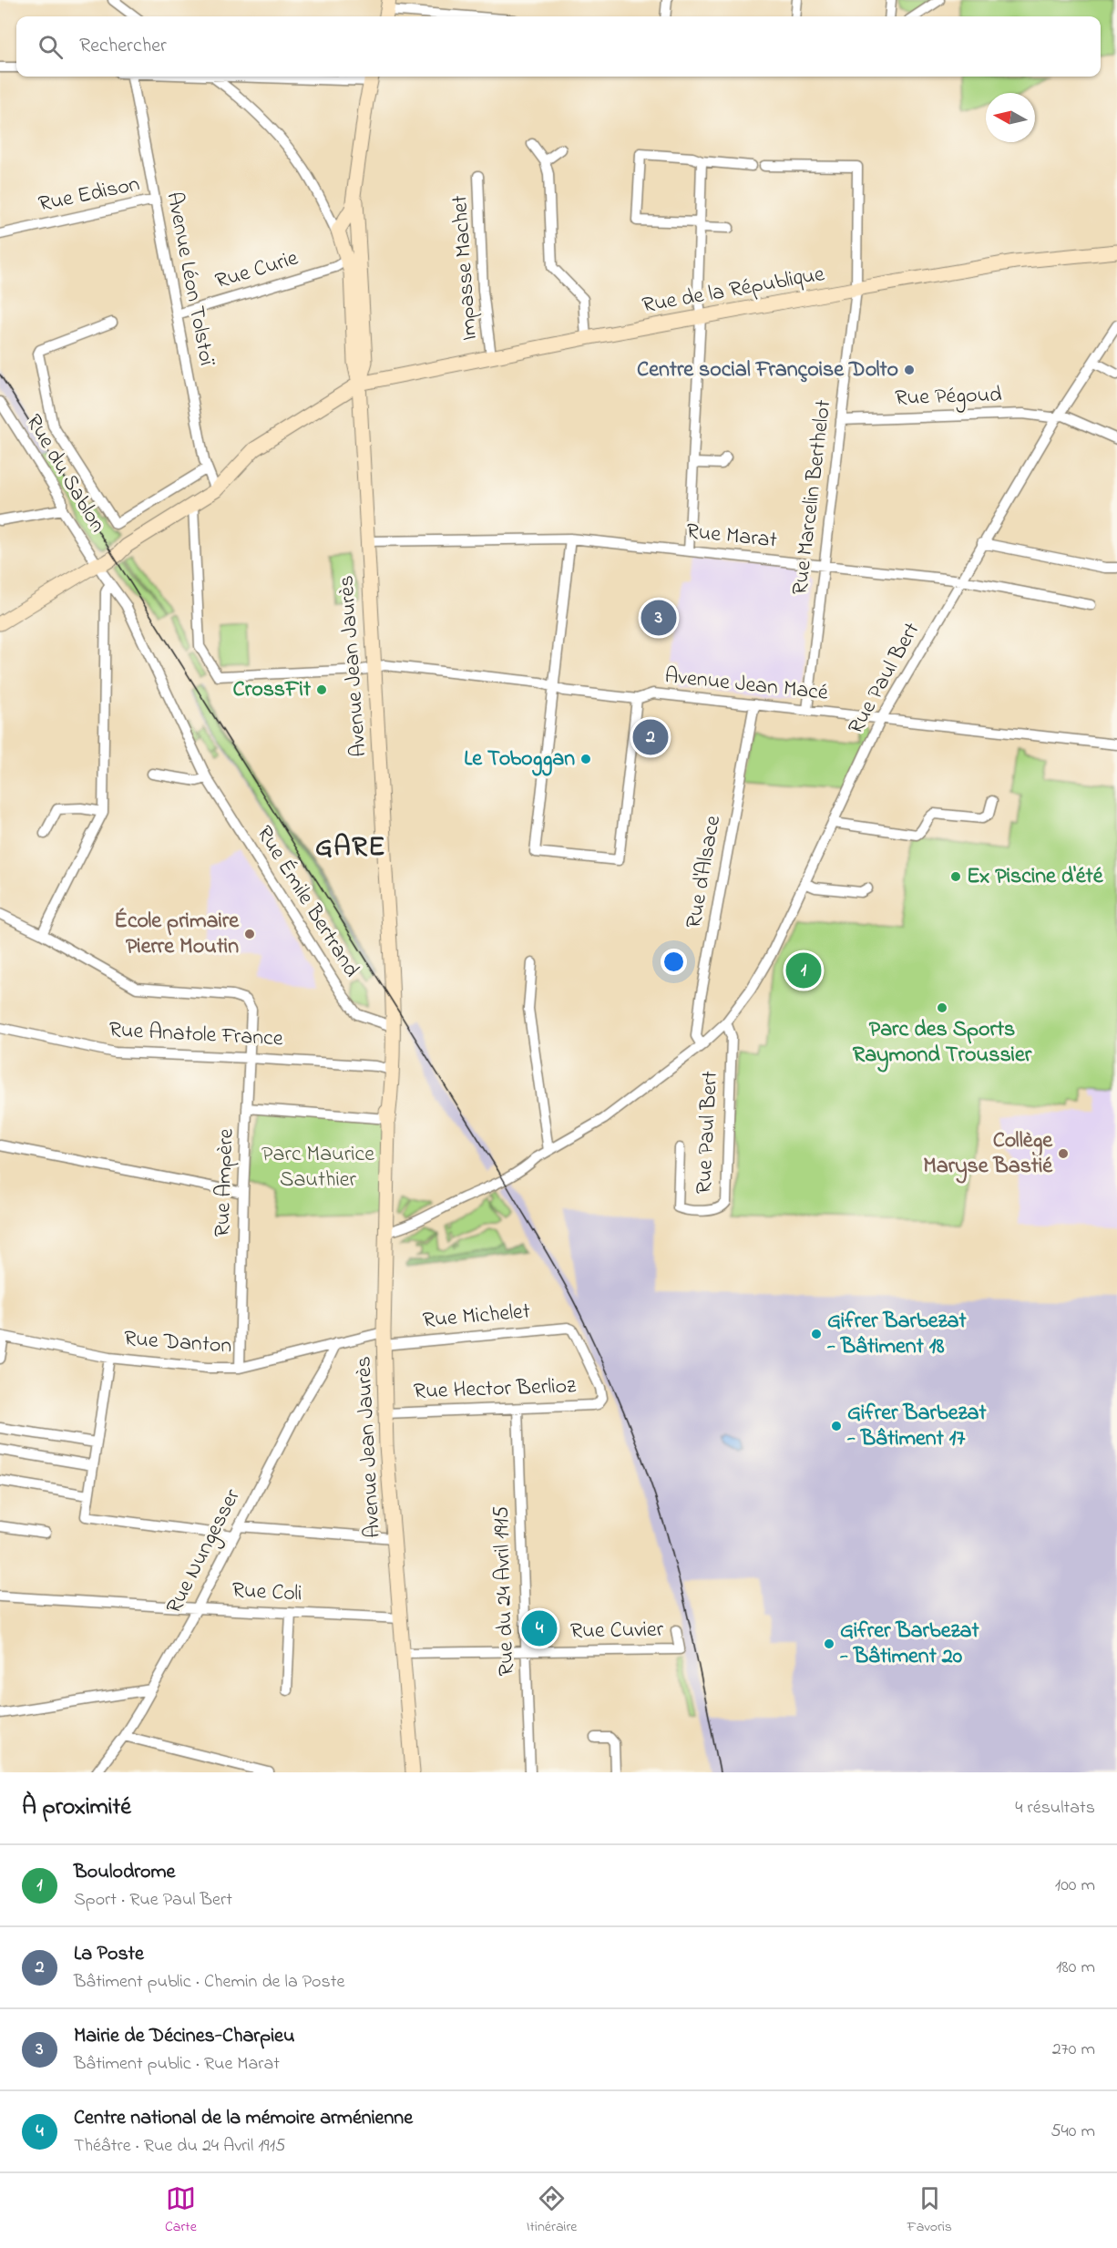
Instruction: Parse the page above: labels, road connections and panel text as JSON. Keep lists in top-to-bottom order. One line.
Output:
{"streets":{"main road":["Rue de la République","Avenue Jean Jaurès"],"street":["Rue Edison","Impasse Machet","Rue Curie","Avenue Léon Tolstoï","Rue Pégoud","Rue du Sablon","Rue Marcelin Berthelot","Rue Marat","Rue Paul Bert","Avenue Jean Macé","Rue d'Alsace","Rue Émile Bertrand","Rue Anatole France","Rue Ampère","Rue Michelet","Rue Danton","Rue Hector Berlioz","Rue Nungesser","Rue du 24 Avril 1915","Rue Coli","Rue Cuvier"]},"crossings":[["Rue Edison","Avenue Léon Tolstoï"],["Impasse Machet","Rue de la République"],["Rue Curie","Avenue Léon Tolstoï"],["Rue Curie","Avenue Jean Jaurès"],["Rue de la République","Rue Marcelin Berthelot"],["Rue de la République","Avenue Jean Jaurès"],["Rue Pégoud","Rue Marcelin Berthelot"],["Rue Pégoud","Rue Paul Bert"],["Rue du Sablon","Rue Émile Bertrand"],["Rue Marcelin Berthelot","Rue Marat"],["Rue Marcelin Berthelot","Avenue Jean Macé"],["Rue Marat","Avenue Jean Jaurès"],["Rue Marat","Rue Paul Bert"],["Avenue Jean Jaurès","Rue Paul Bert"],["Avenue Jean Jaurès","Avenue Jean Macé"],["Avenue Jean Jaurès","Rue Émile Bertrand"],["Avenue Jean Jaurès","Rue Anatole France"],["Avenue Jean Jaurès","Rue Michelet"],["Avenue Jean Jaurès","Rue Danton"],["Avenue Jean Jaurès","Rue Hector Berlioz"],["Avenue Jean Jaurès","Rue Coli"],["Avenue Jean Jaurès","Rue Cuvier"],["Rue Paul Bert","Avenue Jean Macé"],["Rue Paul Bert","Rue d'Alsace"],["Avenue Jean Macé","Rue d'Alsace"],["Rue Anatole France","Rue Ampère"],["Rue Ampère","Rue Danton"],["Rue Michelet","Rue Danton"],["Rue Michelet","Rue Hector Berlioz"],["Rue Danton","Rue Nungesser"],["Rue Hector Berlioz","Rue du 24 Avril 1915"],["Rue Nungesser","Rue Coli"],["Rue du 24 Avril 1915","Rue Cuvier"]],"districts":["GARE"],"parks":["Parc Maurice Sauthier"],"places":["Centre social Françoise Dolto","CrossFit","Le Toboggan","Ex Piscine d'été","École primaire Pierre Moutin","Parc des Sports Raymond Troussier","Collège Maryse Bastié","Gifrer Barbezat - Bâtiment 18","Gifrer Barbezat - Bâtiment 17","Gifrer Barbezat - Bâtiment 20"],"north":"left","page":{"search":"Rechercher","pins":["3","2","1","4"],"heading":["À proximité","4 résultats"],"list":[{"mark":"1","name":"Boulodrome","note":"Sport · Rue Paul Bert","value":"100 m"},{"mark":"2","name":"La Poste","note":"Bâtiment public · Chemin de la Poste","value":"180 m"},{"mark":"3","name":"Mairie de Décines-Charpieu","note":"Bâtiment public · Rue Marat","value":"270 m"},{"mark":"4","name":"Centre national de la mémoire arménienne","note":"Théâtre · Rue du 24 Avril 1915","value":"540 m"}],"nav":["Carte","Itinéraire","Favoris"]}}
